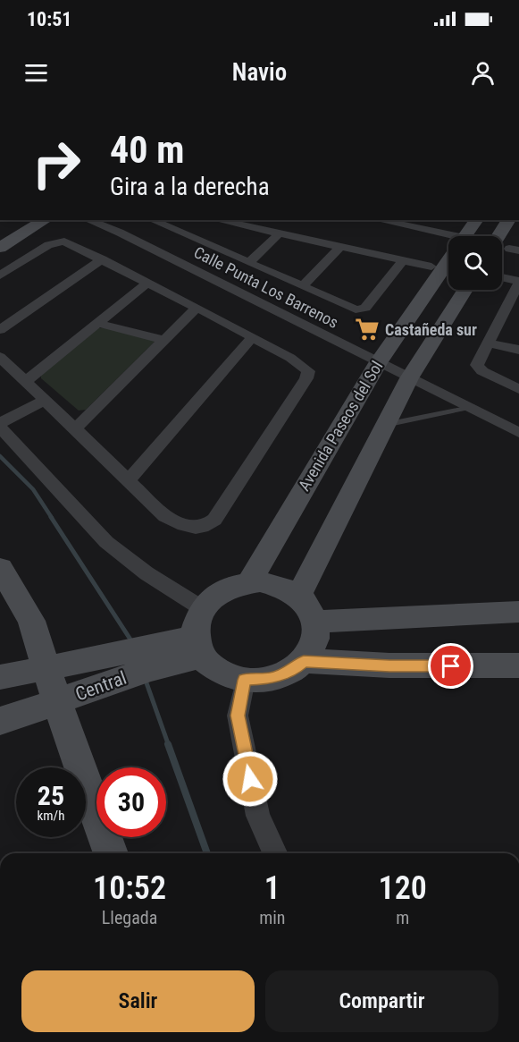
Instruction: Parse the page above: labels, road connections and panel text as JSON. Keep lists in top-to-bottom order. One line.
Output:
{"streets":{"street":["Calle Punta Los Barrenos","Avenida Paseos del Sol","Central"]},"crossings":[["Calle Punta Los Barrenos","Avenida Paseos del Sol"],["Avenida Paseos del Sol","Central"]],"places":{"supermarket":["Castañeda sur"]},"page":{"status":"10:51","header":"Navio","turn":["40 m","Gira a la derecha"],"speed":"25 km/h","limit":"30","eta":["10:52","Llegada","1","min","120","m"],"buttons":["Salir","Compartir"]}}
